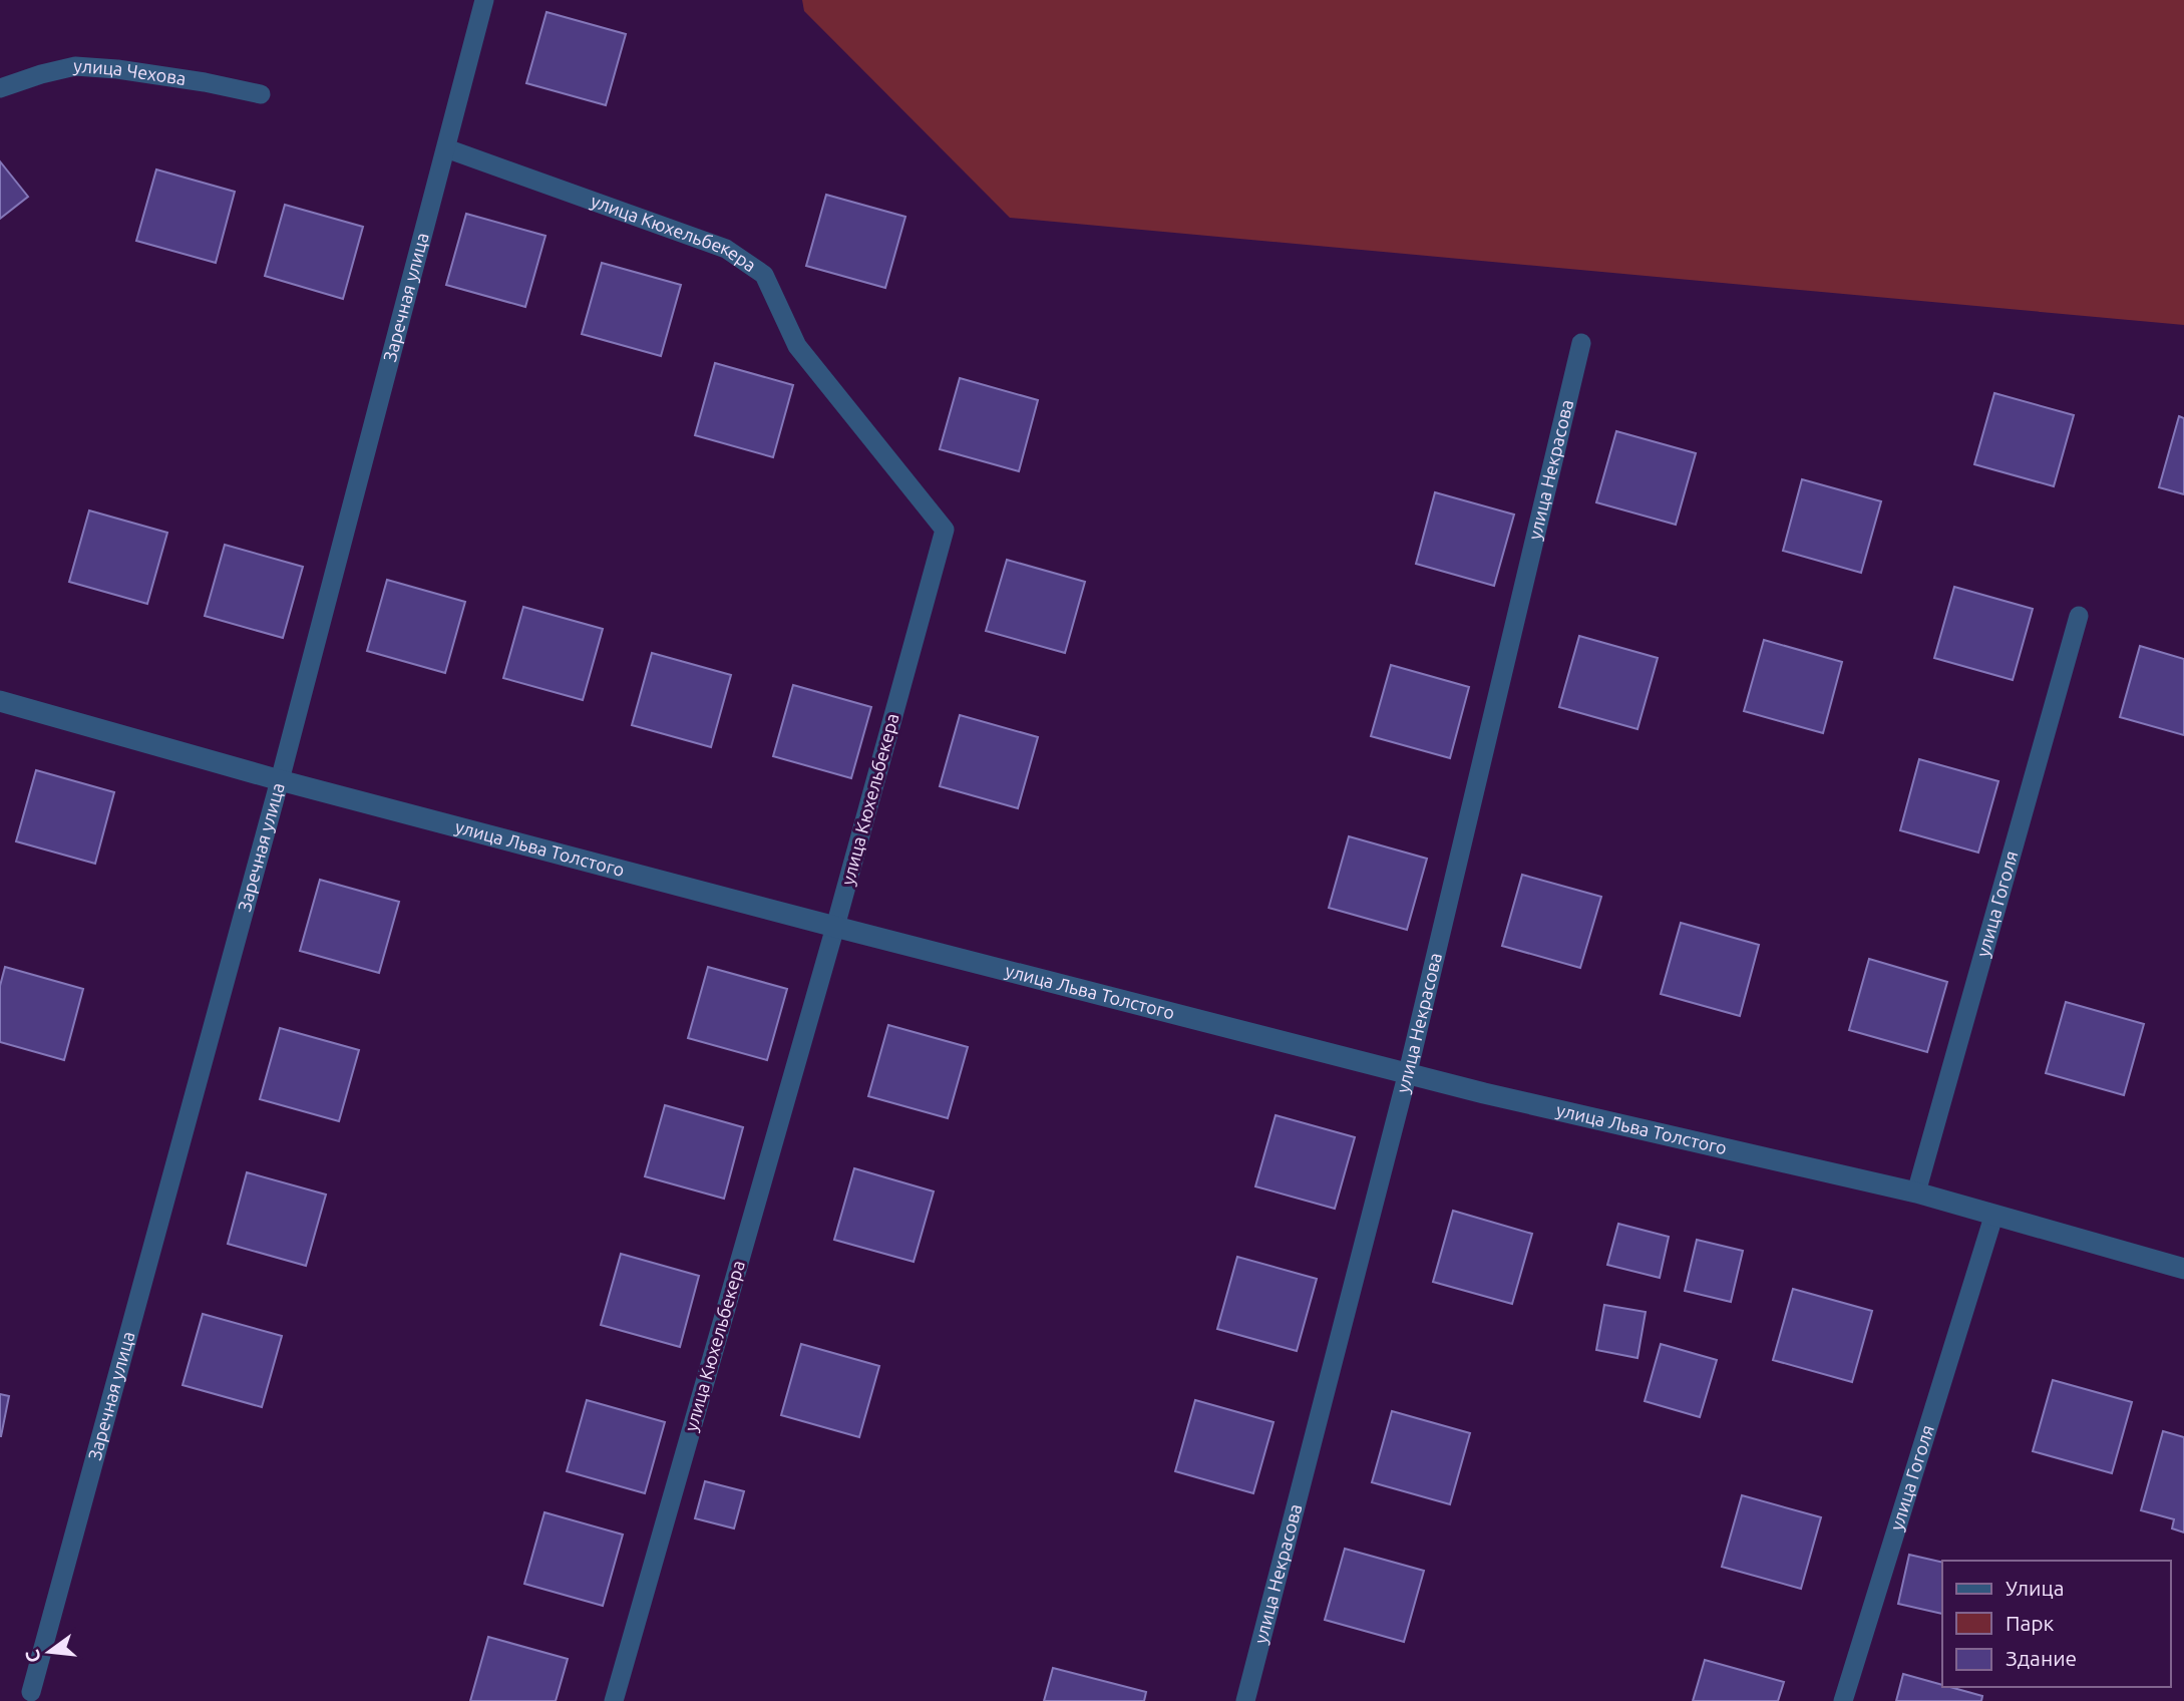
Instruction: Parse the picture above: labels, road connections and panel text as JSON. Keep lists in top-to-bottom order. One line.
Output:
{"streets":{"street":["улица Льва Толстого"],"lane":["улица Чехова","улица Кюхельбекера","Заречная улица","улица Некрасова","улица Гоголя"]},"crossings":[["улица Кюхельбекера","Заречная улица"],["улица Кюхельбекера","улица Льва Толстого"],["Заречная улица","улица Льва Толстого"],["улица Некрасова","улица Льва Толстого"],["улица Льва Толстого","улица Гоголя"]],"legend":["Улица","Парк","Здание"],"north":"left"}
